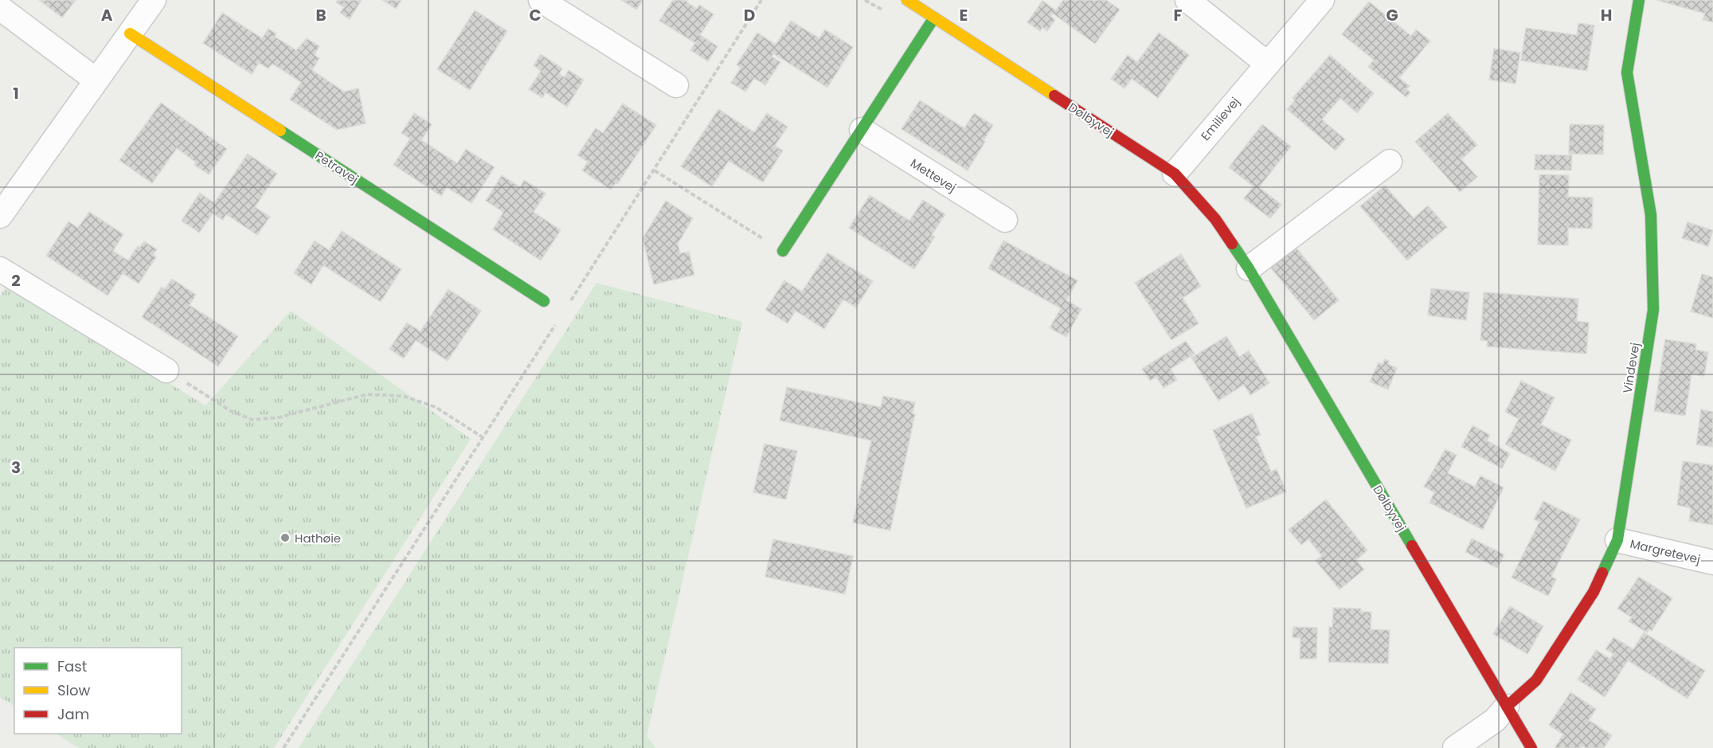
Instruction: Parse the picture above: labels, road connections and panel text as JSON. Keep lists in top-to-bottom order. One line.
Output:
{"streets":{"street":["Emilievej","Dølbyvej","Petravej","Mettevej","Vindevej","Margretevej"]},"crossings":[["Emilievej","Dølbyvej"],["Dølbyvej","Vindevej"],["Vindevej","Margretevej"]],"places":["Hathøie"],"legend":["Fast","Slow","Jam"],"grid":{"columns":["A","B","C","D","E","F","G","H"],"rows":["1","2","3"]}}
